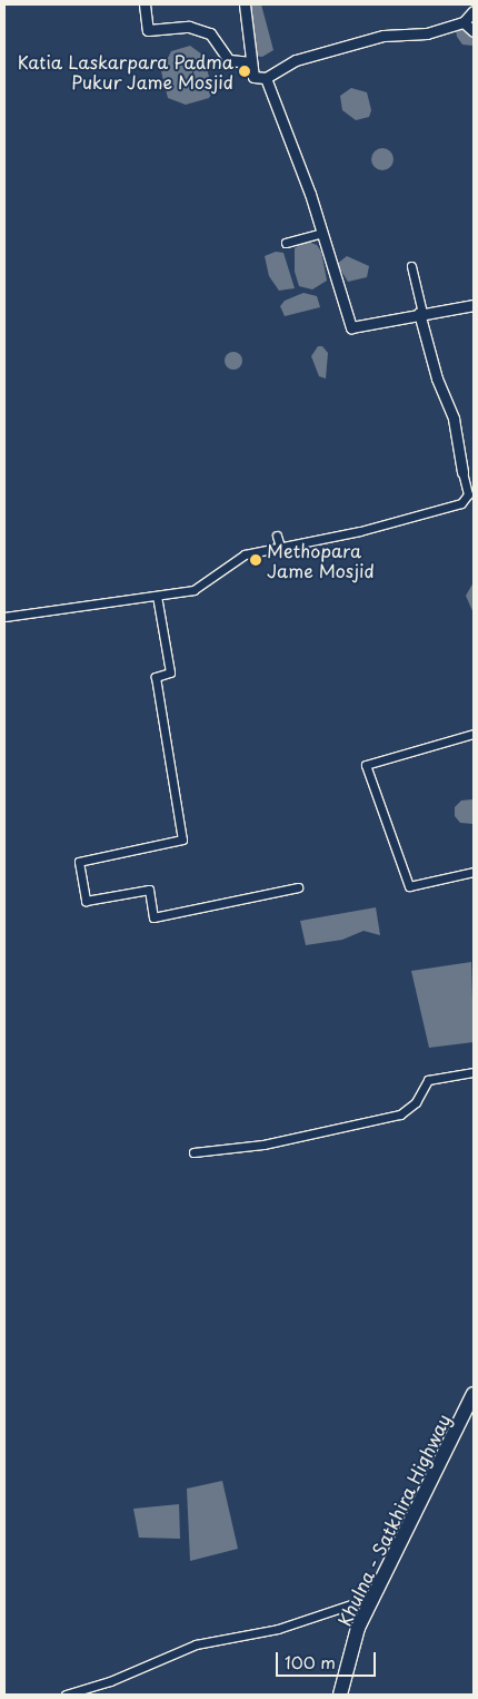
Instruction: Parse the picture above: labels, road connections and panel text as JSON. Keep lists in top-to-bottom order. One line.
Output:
{"streets":{"highway":["Khulna - Satkhira Highway"]},"places":["Katia Laskarpara Padma Pukur Jame Mosjid","Methopara Jame Mosjid"],"scale_bar":"100 m"}
